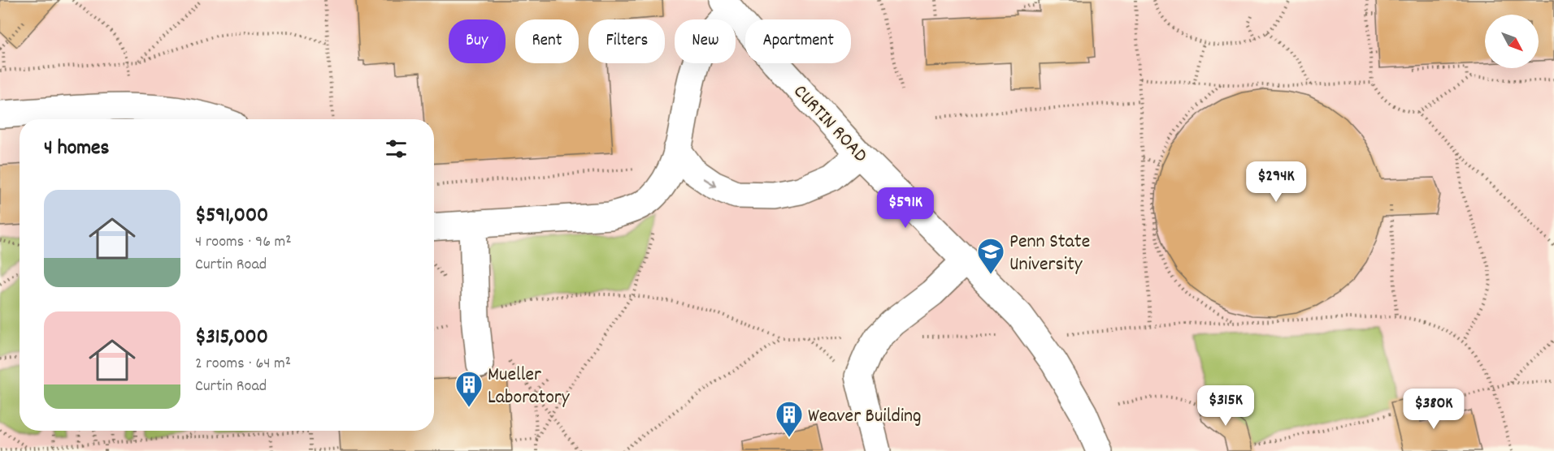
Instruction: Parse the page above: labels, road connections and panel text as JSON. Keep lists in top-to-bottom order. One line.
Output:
{"streets":{"street":["CURTIN ROAD"]},"places":{"school or university":["Penn State University"],"building":["Mueller Laboratory","Weaver Building"]},"north":"bottom right","page":{"chip":["Buy","Rent","Filters","New","Apartment"],"heading":"4 homes","price":["$294K","$591K","$315K","$380K"],"list":[{"name":"$591,000","note":"4 rooms · 96 m² · Curtin Road"},{"name":"$315,000","note":"2 rooms · 64 m² · Curtin Road"}]}}
